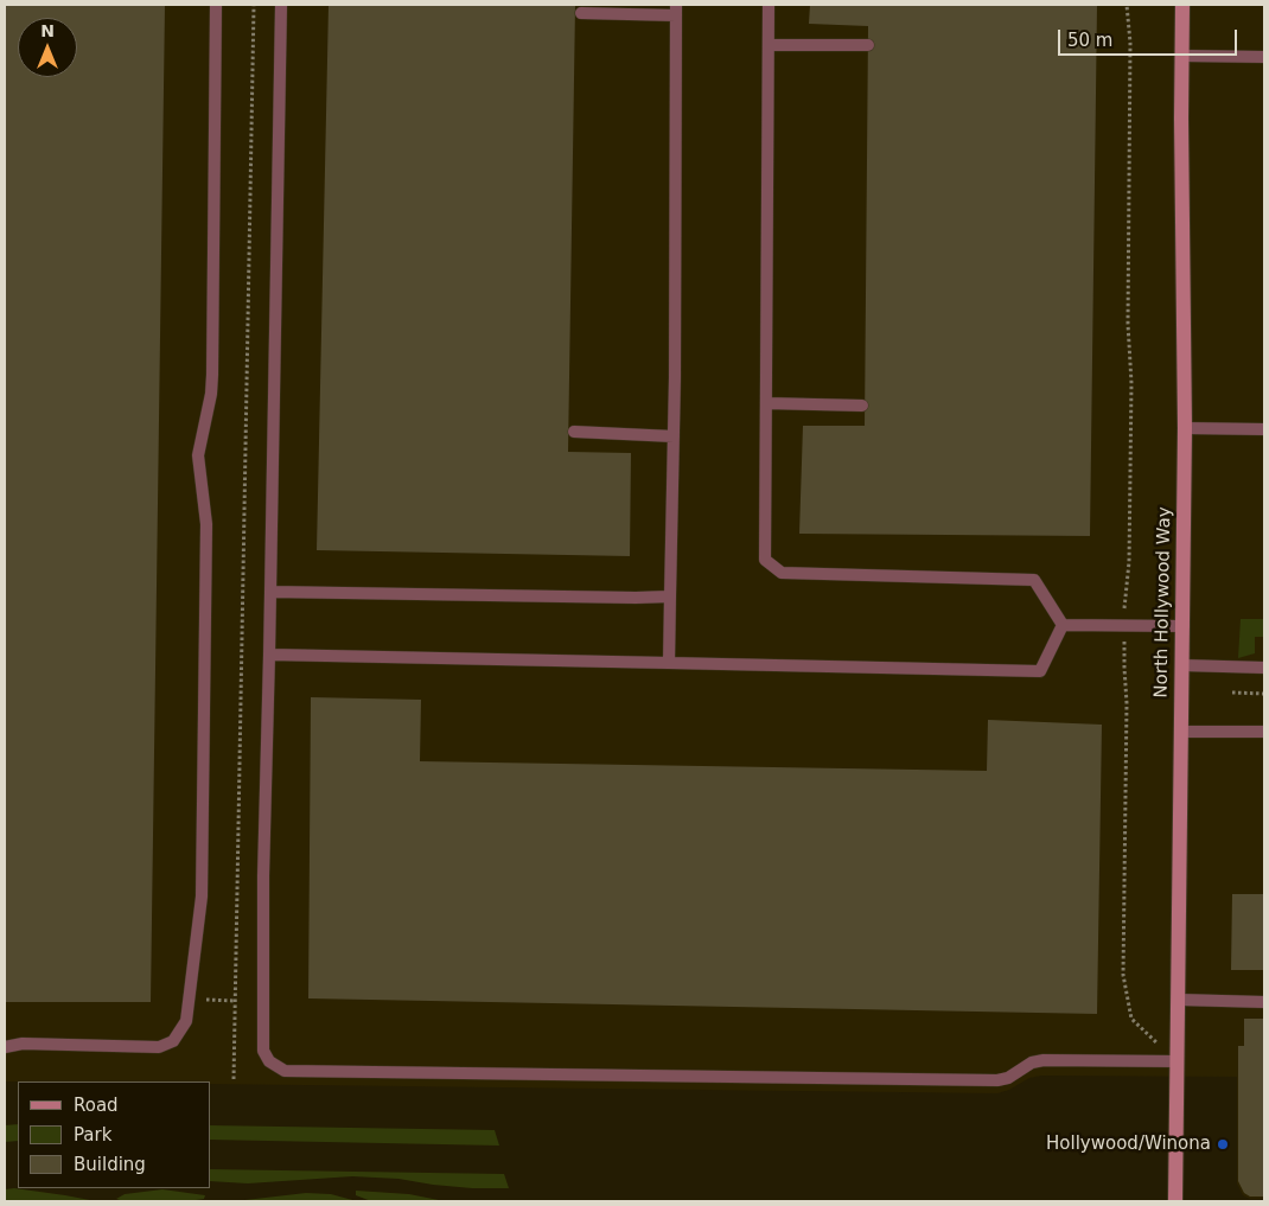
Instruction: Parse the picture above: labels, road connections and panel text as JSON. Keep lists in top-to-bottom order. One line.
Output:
{"streets":{"main road":["North Hollywood Way"]},"places":["Hollywood/Winona"],"legend":["Road","Park","Building"],"scale_bar":"50 m","north":"top"}
